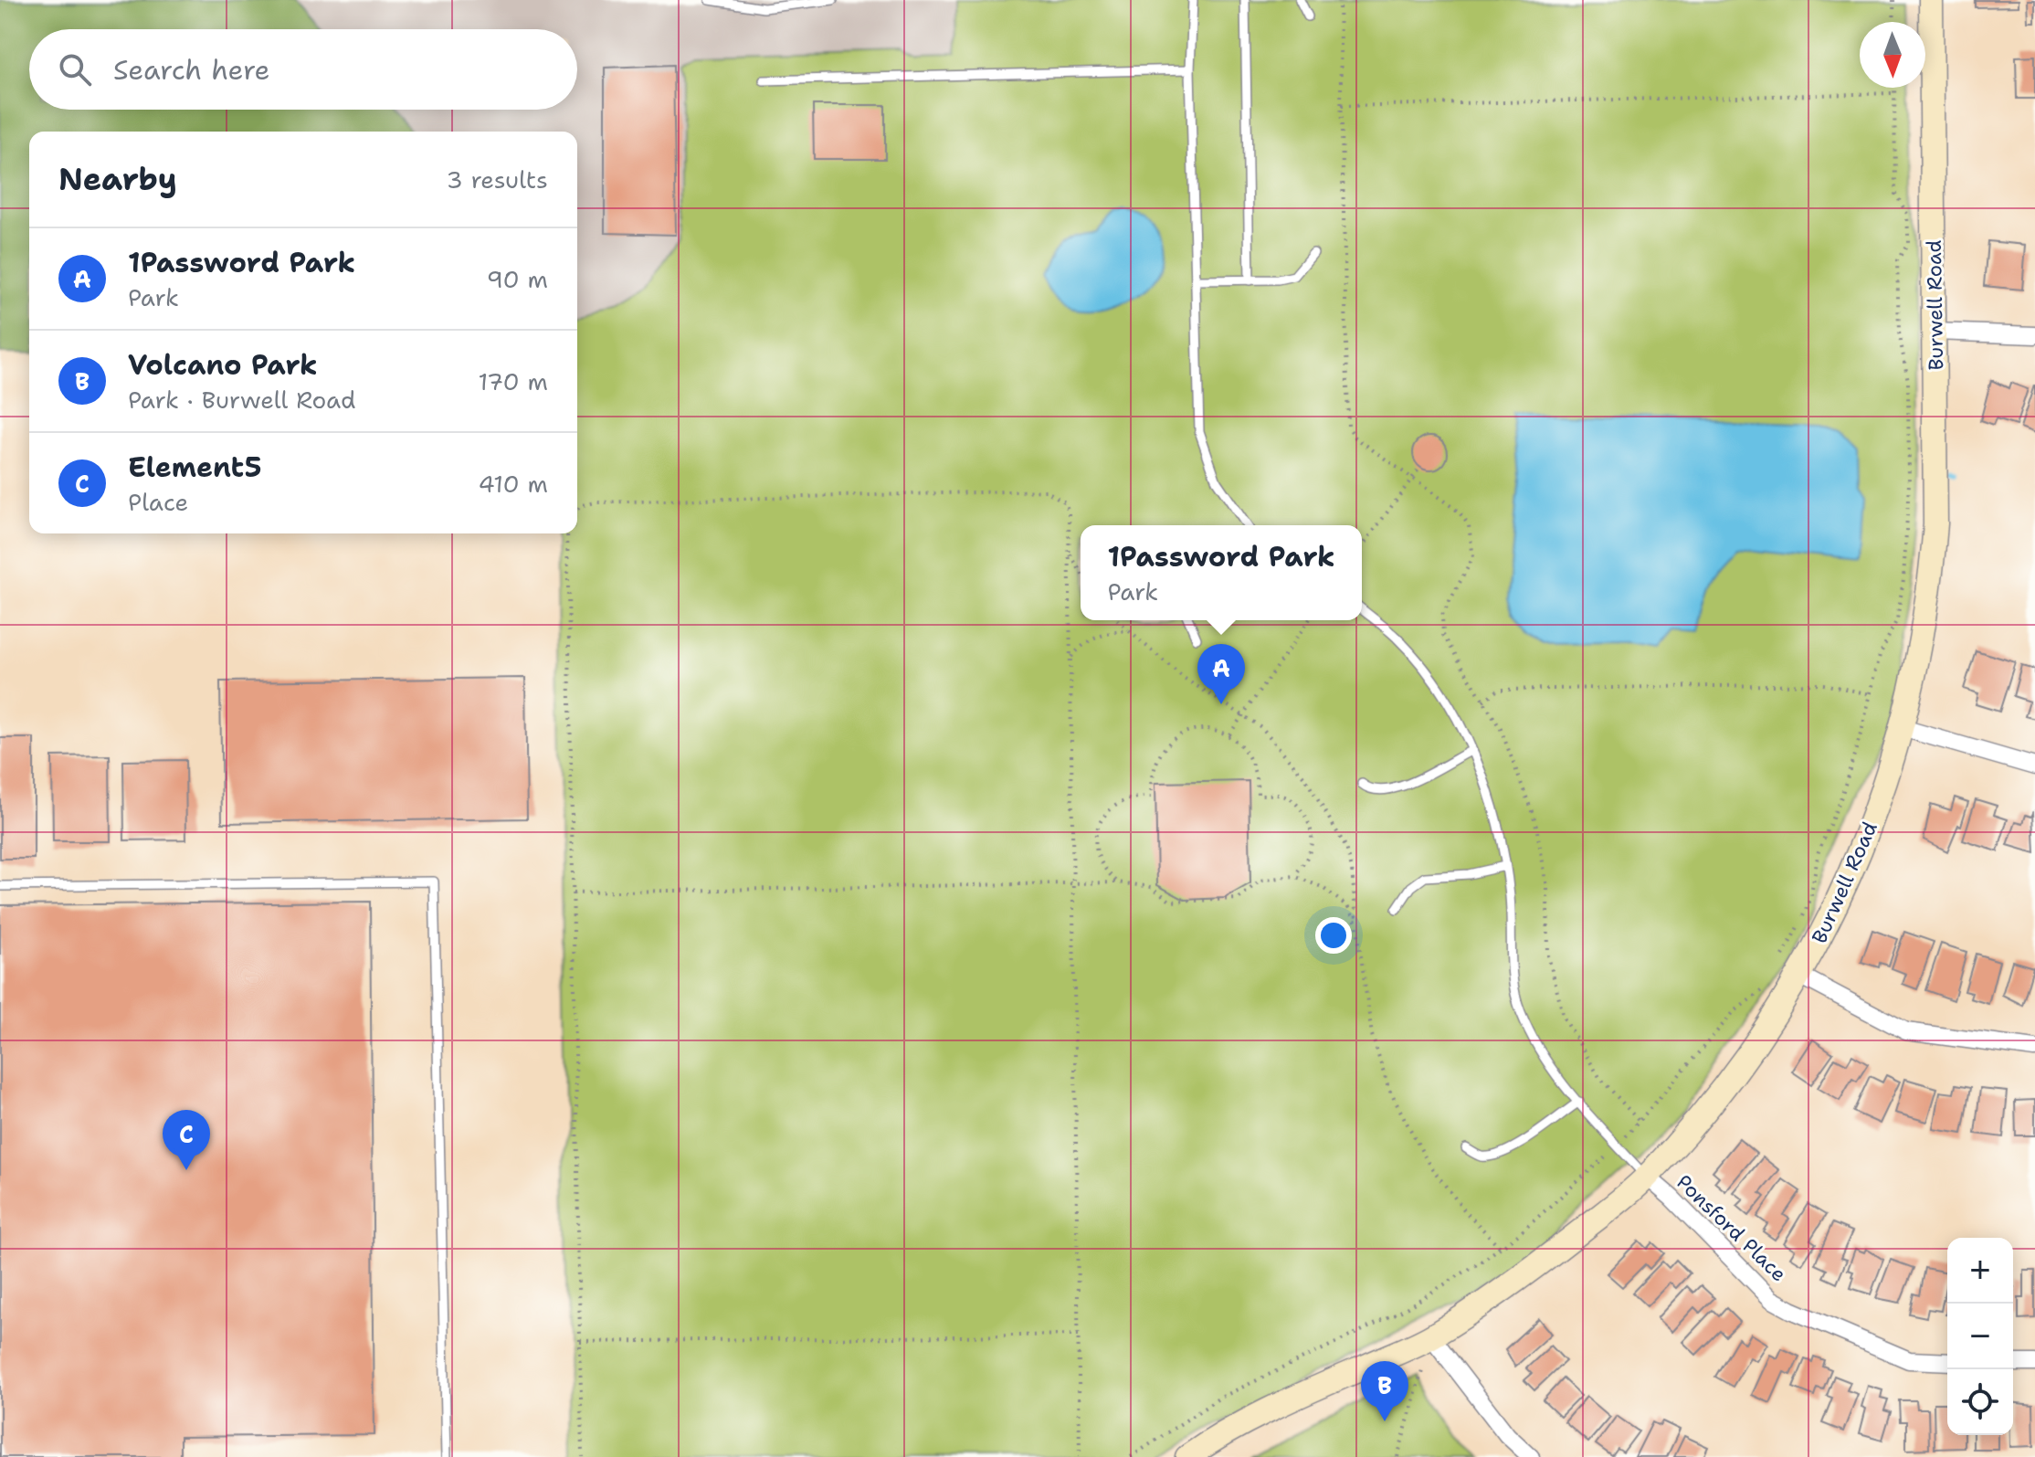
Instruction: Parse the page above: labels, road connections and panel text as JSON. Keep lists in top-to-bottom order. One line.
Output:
{"streets":{"main road":["Burwell Road"],"street":["Ponsford Place"]},"crossings":[["Burwell Road","Ponsford Place"]],"north":"bottom","page":{"search":"Search here","heading":["Nearby","3 results"],"list":[{"mark":"A","name":"1Password Park","note":"Park","value":"90 m"},{"mark":"B","name":"Volcano Park","note":"Park · Burwell Road","value":"170 m"},{"mark":"C","name":"Element5","note":"Place","value":"410 m"}],"popup":["1Password Park","Park"],"pins":["A","C","B"],"map_buttons":["+","−"]}}
